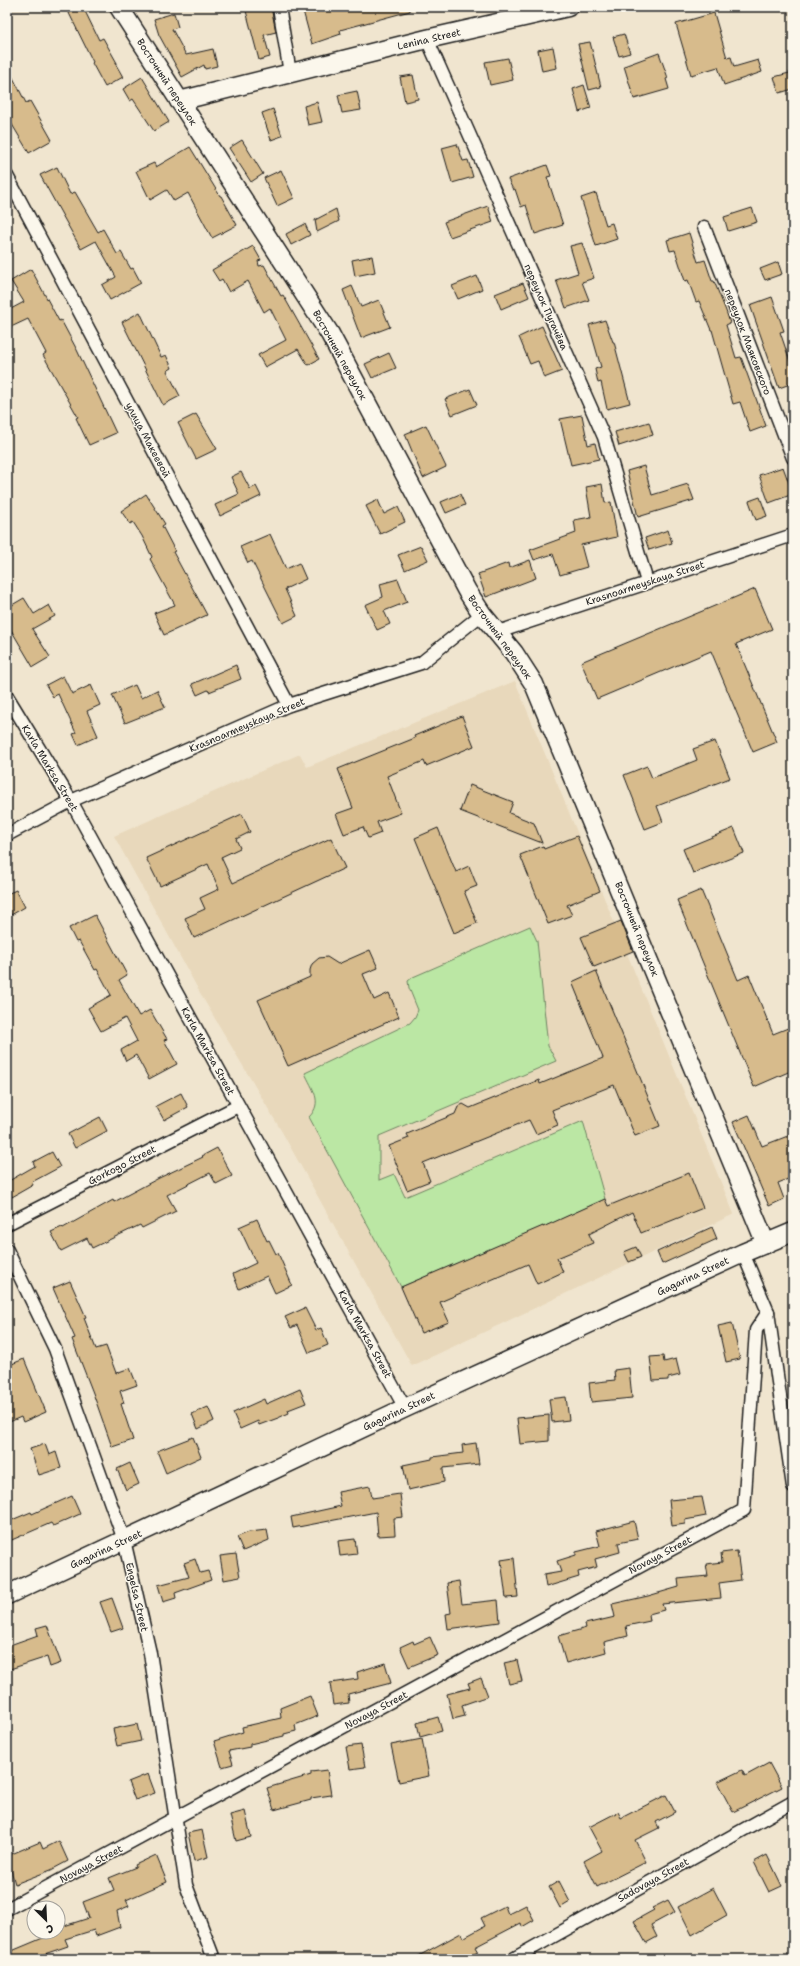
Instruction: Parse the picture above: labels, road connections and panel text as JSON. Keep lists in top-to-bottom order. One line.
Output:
{"streets":{"street":["Lenina Street","Восточный переулок","переулок Пугачёва","переулок Маяковского","улица Макеевой","Krasnoarmeyskaya Street","Karla Marksa Street","Gorkogo Street","Gagarina Street","Novaya Street","Engelsa Street","Sadovaya Street"]},"crossings":[["Lenina Street","Восточный переулок"],["Lenina Street","переулок Пугачёва"],["Восточный переулок","Krasnoarmeyskaya Street"],["Восточный переулок","Gagarina Street"],["переулок Пугачёва","Krasnoarmeyskaya Street"],["улица Макеевой","Krasnoarmeyskaya Street"],["Krasnoarmeyskaya Street","Karla Marksa Street"],["Karla Marksa Street","Gorkogo Street"],["Karla Marksa Street","Gagarina Street"],["Gagarina Street","Engelsa Street"],["Novaya Street","Engelsa Street"]],"north":"bottom right"}
